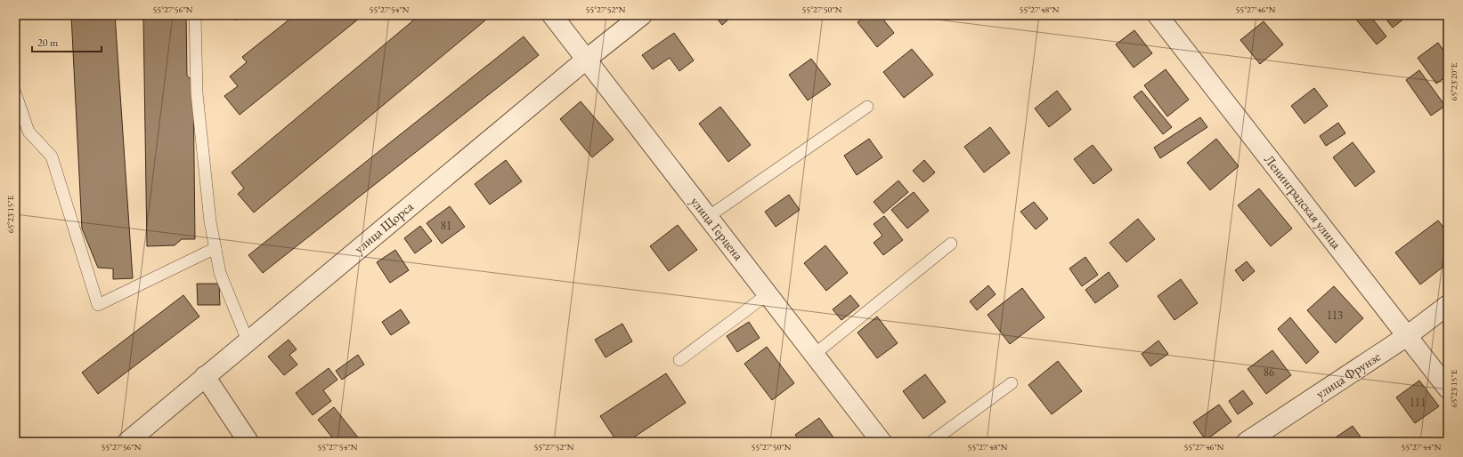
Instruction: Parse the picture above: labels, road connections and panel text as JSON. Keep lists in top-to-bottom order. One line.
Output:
{"streets":{"street":["Ленинградская улица","улица Щорса","улица Герцена","улица Фрунзе"]},"crossings":[["Ленинградская улица","улица Фрунзе"],["улица Щорса","улица Герцена"]],"house_numbers":["81","113","86","111"],"scale_bar":"20 m","coordinates":["55°27'56\"N","55°27'54\"N","55°27'52\"N","55°27'50\"N","55°27'48\"N","55°27'46\"N","65°23'20\"E","65°23'15\"E","55°27'44\"N"]}
